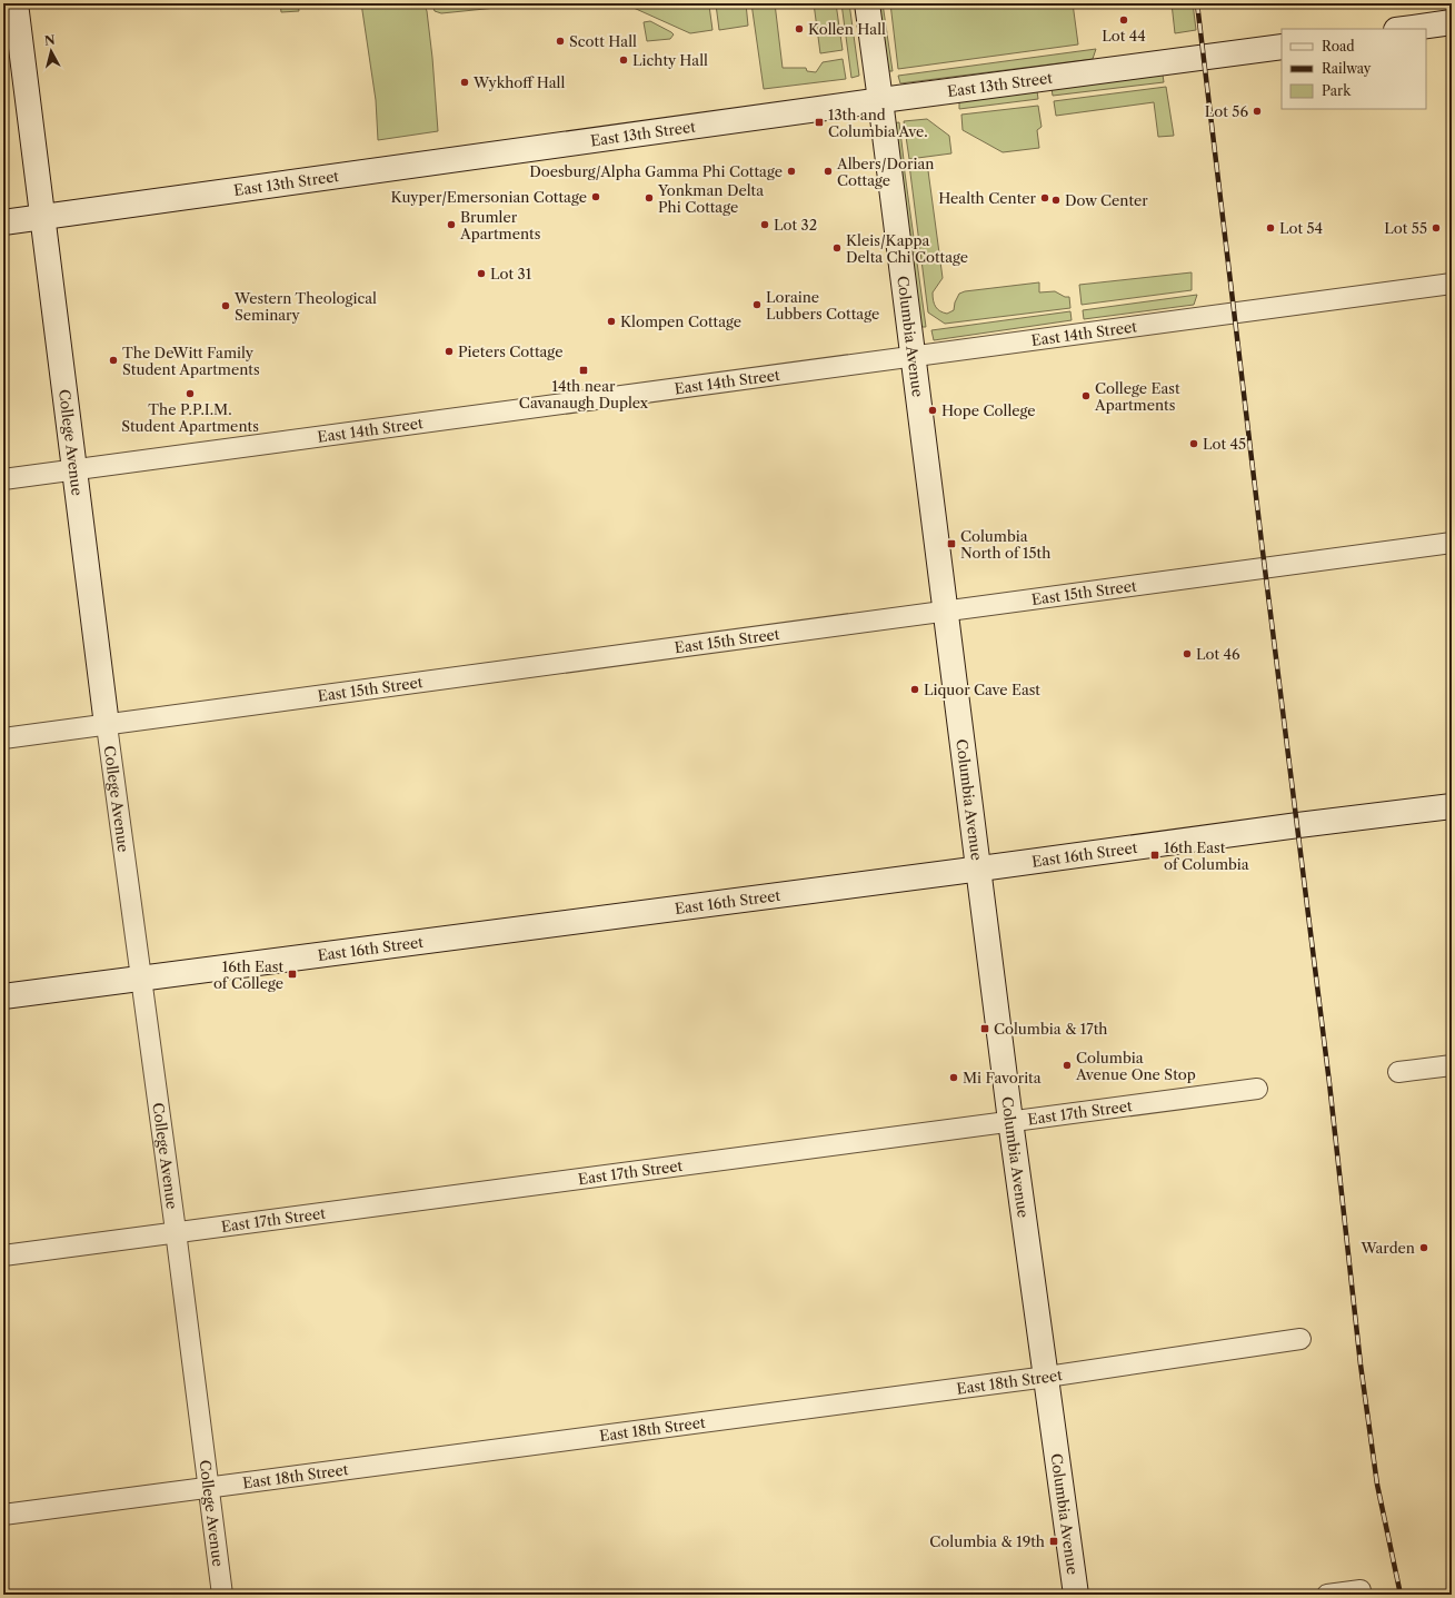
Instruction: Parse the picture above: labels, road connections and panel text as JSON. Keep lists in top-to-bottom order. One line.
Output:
{"streets":{"street":["East 13th Street","East 14th Street","Columbia Avenue","College Avenue","East 15th Street","East 16th Street","East 17th Street","East 18th Street"]},"crossings":[["East 13th Street","Columbia Avenue"],["East 13th Street","College Avenue"],["East 14th Street","Columbia Avenue"],["East 14th Street","College Avenue"],["Columbia Avenue","East 15th Street"],["Columbia Avenue","East 16th Street"],["Columbia Avenue","East 17th Street"],["Columbia Avenue","East 18th Street"],["College Avenue","East 15th Street"],["College Avenue","East 16th Street"],["College Avenue","East 17th Street"],["College Avenue","East 18th Street"]],"places":{"other":["Lot 44","Kollen Hall","Scott Hall","Lichty Hall","Wykhoff Hall","Lot 56","Doesburg/Alpha Gamma Phi Cottage","Albers/Dorian Cottage","Kuyper/Emersonian Cottage","Yonkman Delta Phi Cottage","Health Center","Dow Center","Brumler Apartments","Lot 32","Lot 54","Lot 55","Kleis/Kappa Delta Chi Cottage","Lot 31","Loraine Lubbers Cottage","Western Theological Seminary","Klompen Cottage","Pieters Cottage","The DeWitt Family Student Apartments","The P.P.I.M. Student Apartments","College East Apartments","Hope College","Lot 45","Lot 46","Liquor Cave East","Columbia Avenue One Stop","Mi Favorita","Warden"],"transit":["13th and Columbia Ave.","14th near Cavanaugh Duplex","Columbia North of 15th","16th East of Columbia","16th East of College","Columbia & 17th","Columbia & 19th"]},"legend":["Road","Railway","Park"],"north":"top"}
